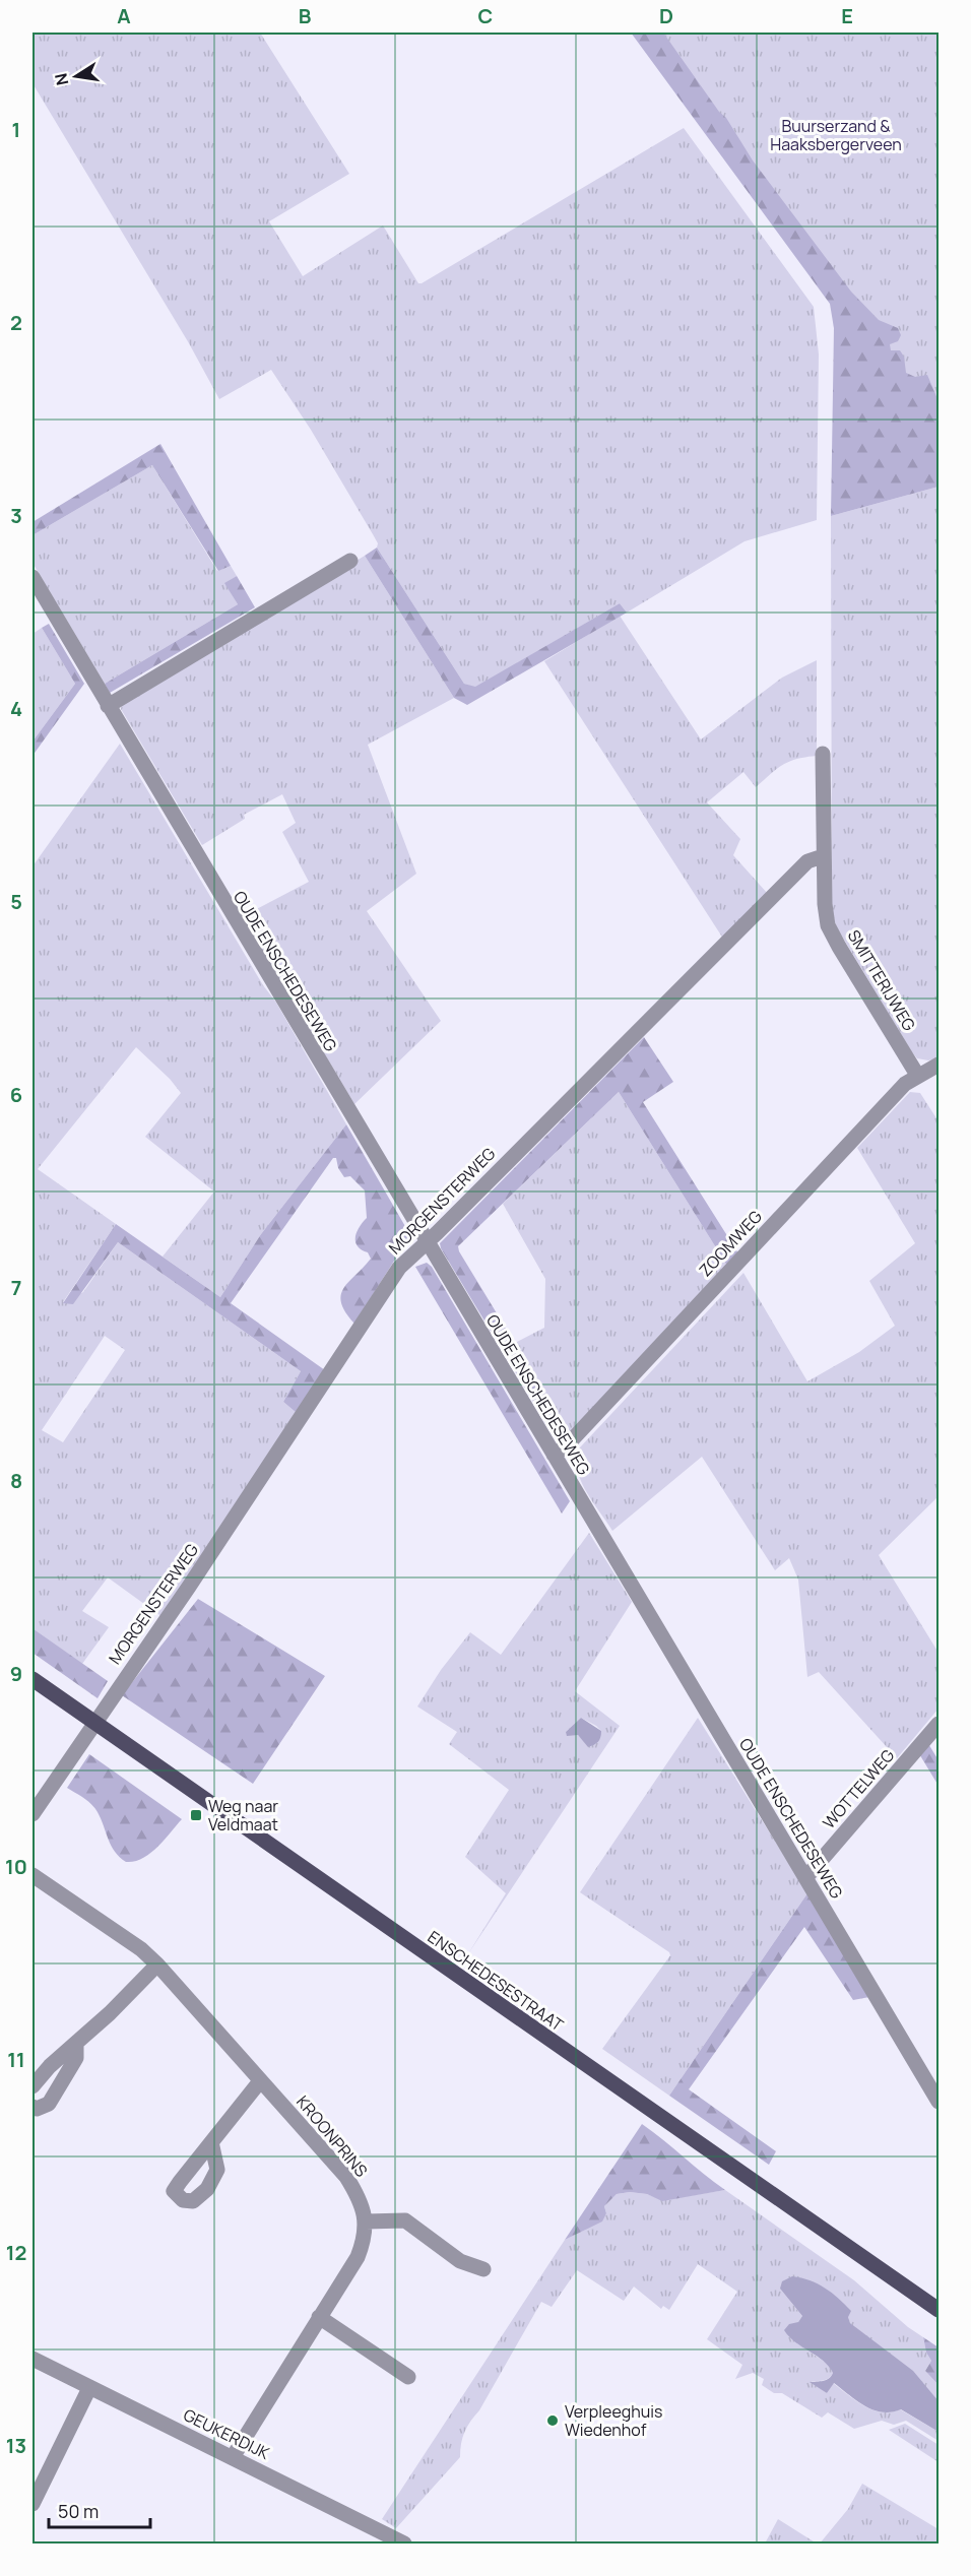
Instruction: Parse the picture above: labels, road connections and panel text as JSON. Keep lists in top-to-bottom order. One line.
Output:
{"streets":{"main road":["ENSCHEDESESTRAAT"],"street":["OUDE ENSCHEDESEWEG","SMITTERIJWEG","MORGENSTERWEG","ZOOMWEG","WOTTELWEG","KROONPRINS","GEUKERDIJK"]},"crossings":[["OUDE ENSCHEDESEWEG","MORGENSTERWEG"],["OUDE ENSCHEDESEWEG","ZOOMWEG"],["OUDE ENSCHEDESEWEG","WOTTELWEG"],["SMITTERIJWEG","MORGENSTERWEG"],["SMITTERIJWEG","ZOOMWEG"],["MORGENSTERWEG","ENSCHEDESESTRAAT"],["KROONPRINS","GEUKERDIJK"]],"parks":["Buurserzand & Haaksbergerveen"],"places":{"transit":["Weg naar Veldmaat"],"other":["Verpleeghuis Wiedenhof"]},"scale_bar":"50 m","north":"left","grid":{"columns":["A","B","C","D","E"],"rows":["1","2","3","4","5","6","7","8","9","10","11","12","13"]}}
